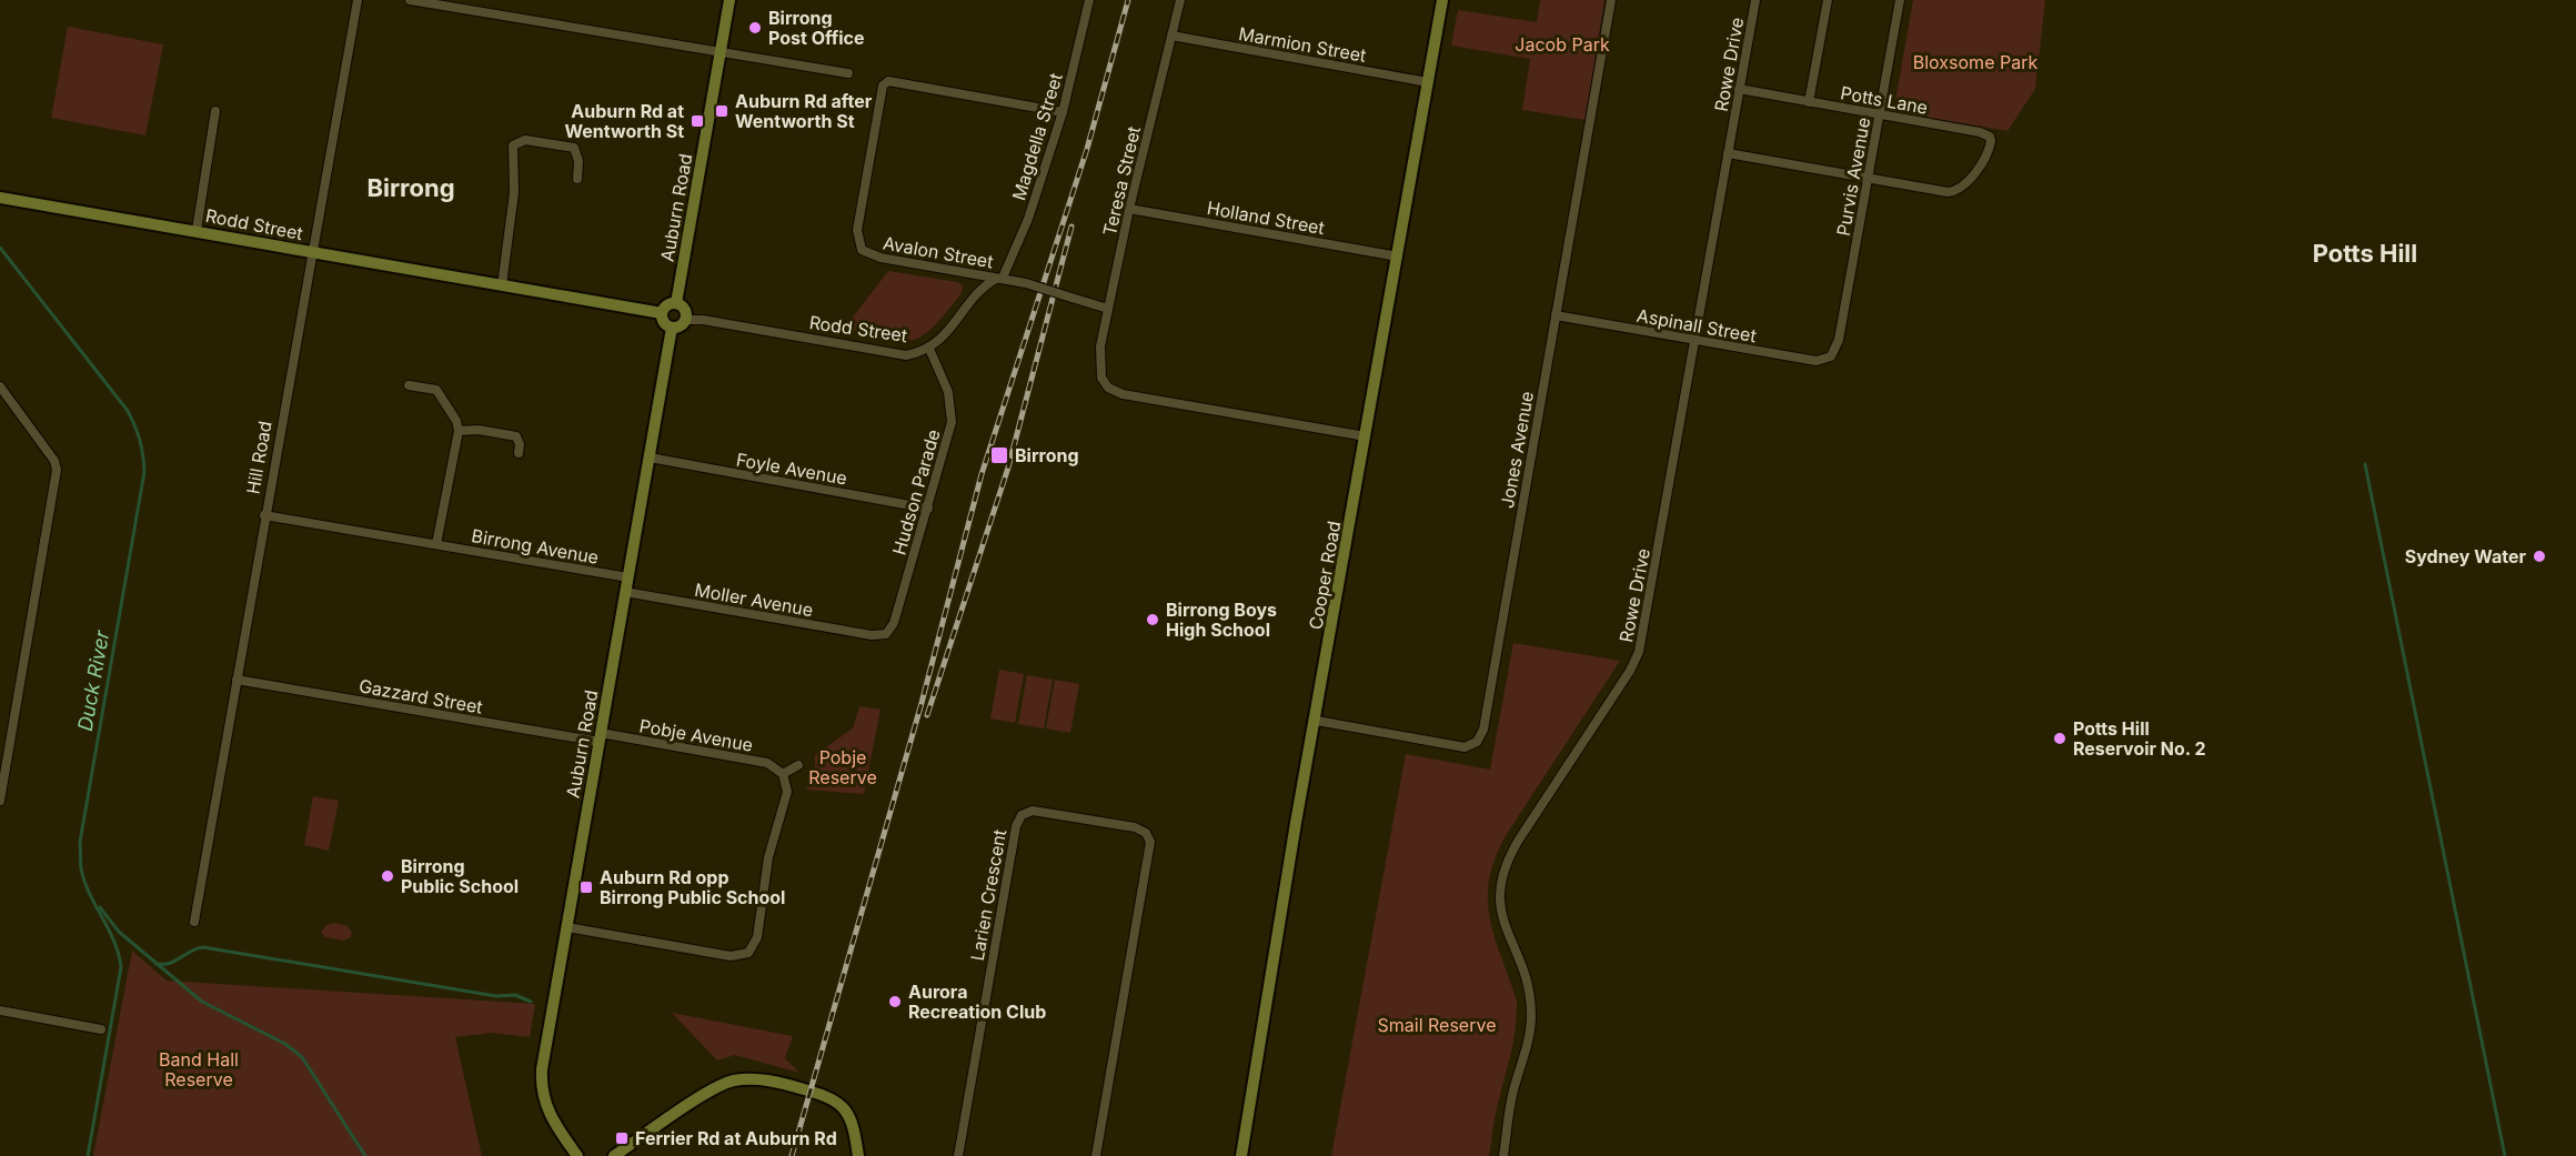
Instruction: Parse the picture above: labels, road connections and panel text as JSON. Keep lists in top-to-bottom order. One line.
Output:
{"streets":{"street":["Marmion Street","Rowe Drive","Potts Lane","Magdella Street","Purvis Avenue","Teresa Street","Auburn Road","Holland Street","Rodd Street","Avalon Street","Aspinall Street","Jones Avenue","Hill Road","Foyle Avenue","Hudson Parade","Birrong Avenue","Cooper Road","Moller Avenue","Gazzard Street","Pobje Avenue","Larien Crescent"]},"crossings":[["Marmion Street","Teresa Street"],["Marmion Street","Cooper Road"],["Rowe Drive","Potts Lane"],["Rowe Drive","Aspinall Street"],["Potts Lane","Purvis Avenue"],["Magdella Street","Rodd Street"],["Magdella Street","Avalon Street"],["Purvis Avenue","Aspinall Street"],["Teresa Street","Holland Street"],["Teresa Street","Avalon Street"],["Teresa Street","Cooper Road"],["Auburn Road","Rodd Street"],["Auburn Road","Foyle Avenue"],["Auburn Road","Birrong Avenue"],["Auburn Road","Moller Avenue"],["Auburn Road","Gazzard Street"],["Auburn Road","Pobje Avenue"],["Holland Street","Cooper Road"],["Rodd Street","Avalon Street"],["Rodd Street","Hill Road"],["Rodd Street","Hudson Parade"],["Aspinall Street","Jones Avenue"],["Jones Avenue","Cooper Road"],["Hill Road","Birrong Avenue"],["Hill Road","Gazzard Street"],["Foyle Avenue","Hudson Parade"],["Hudson Parade","Moller Avenue"],["Gazzard Street","Pobje Avenue"]],"districts":["Birrong","Potts Hill"],"water":["Duck River"],"parks":["Jacob Park","Bloxsome Park","Pobje Reserve","Smail Reserve","Band Hall Reserve"],"places":{"other":["Birrong Post Office","Sydney Water","Birrong Boys High School","Potts Hill Reservoir No. 2","Birrong Public School","Aurora Recreation Club"],"transit":["Auburn Rd after Wentworth St","Auburn Rd at Wentworth St","Birrong","Auburn Rd opp Birrong Public School","Ferrier Rd at Auburn Rd"]}}
